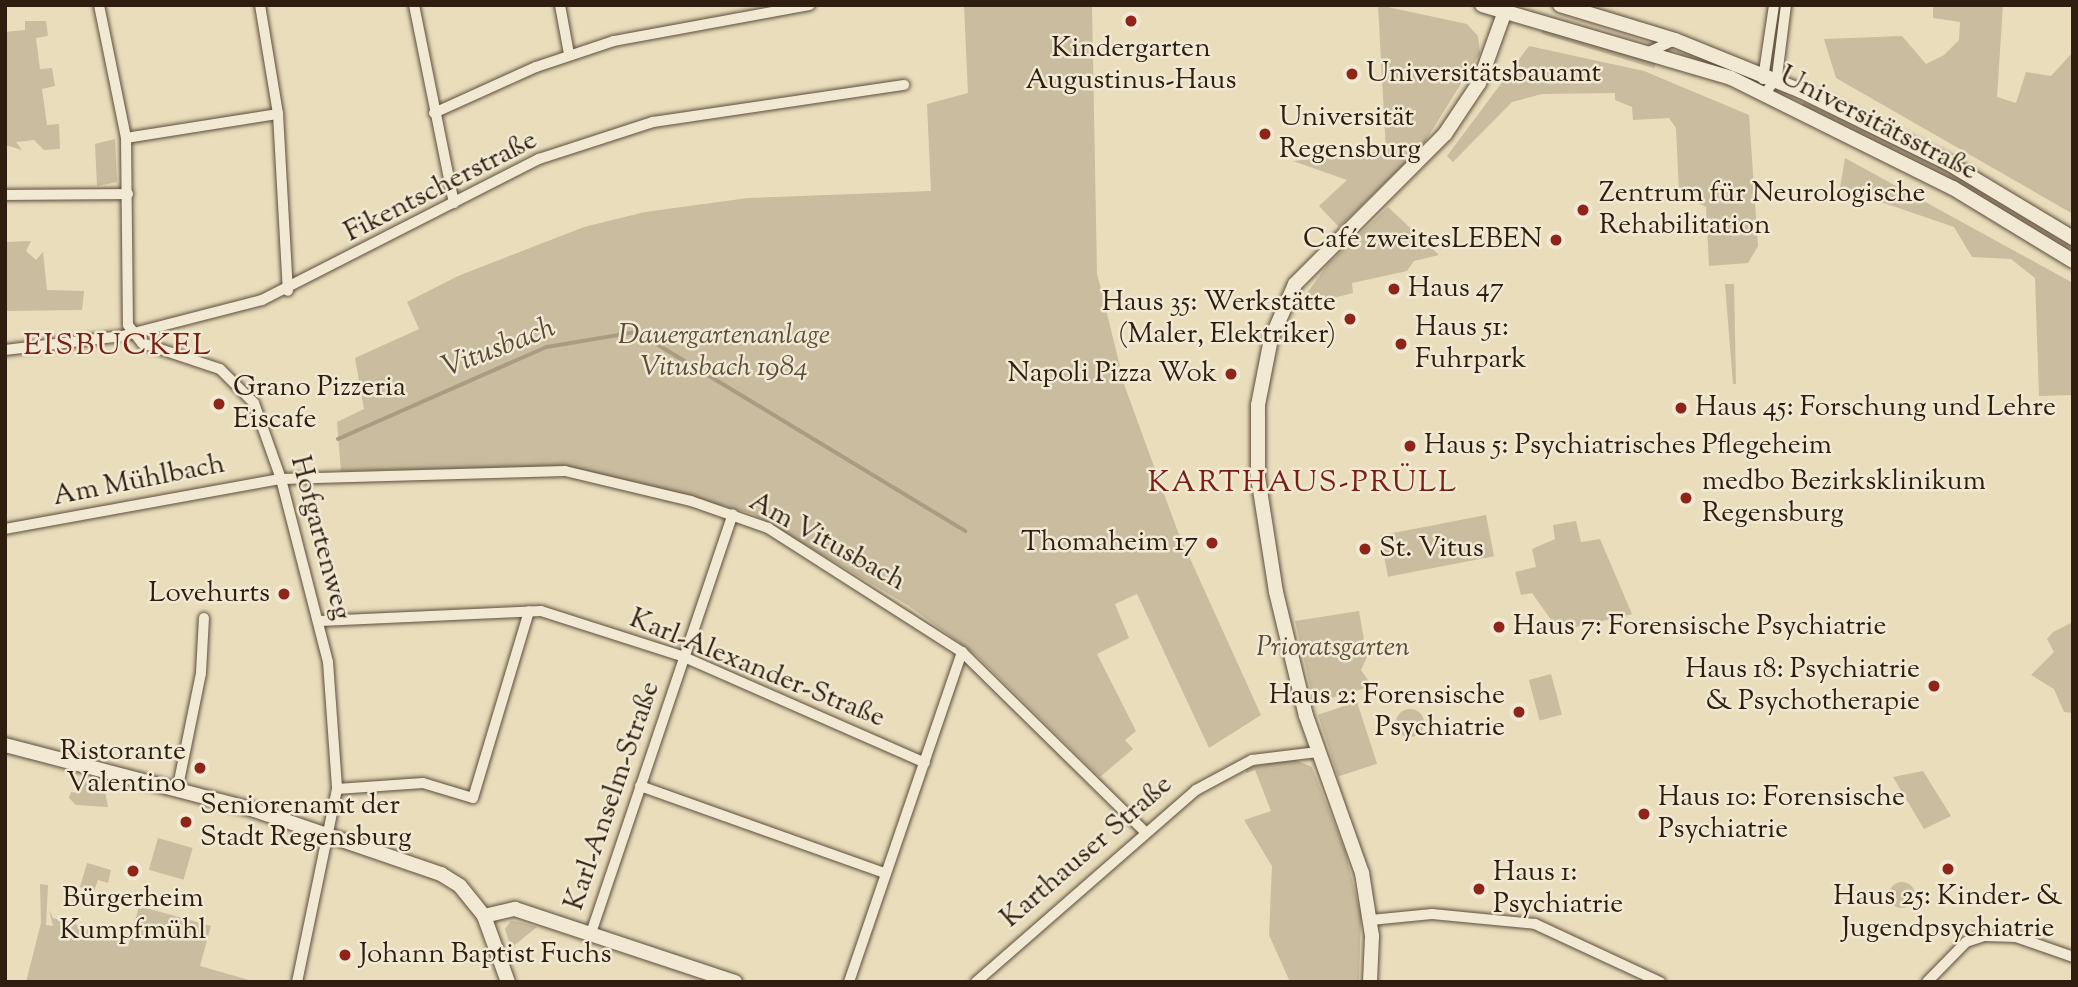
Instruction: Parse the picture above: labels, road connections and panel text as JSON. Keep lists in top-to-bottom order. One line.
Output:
{"streets":{"street":["Universitätsstraße","Fikentscherstraße","Am Mühlbach","Hofgartenweg","Am Vitusbach","Karl-Alexander-Straße","Karl-Anselm-Straße","Karthauser Straße"]},"crossings":[["Fikentscherstraße","Hofgartenweg"],["Am Mühlbach","Hofgartenweg"],["Am Mühlbach","Am Vitusbach"],["Hofgartenweg","Am Vitusbach"],["Hofgartenweg","Karl-Alexander-Straße"],["Am Vitusbach","Karl-Anselm-Straße"],["Am Vitusbach","Karthauser Straße"],["Karl-Alexander-Straße","Karl-Anselm-Straße"]],"districts":["EISBUCKEL","KARTHAUS-PRÜLL"],"water":["Vitusbach"],"parks":["Dauergartenanlage Vitusbach 1984","Prioratsgarten"],"places":["Kindergarten Augustinus-Haus","Universitätsbauamt","Universität Regensburg","Zentrum für Neurologische Rehabilitation","Café zweitesLEBEN","Haus 47","Haus 35: Werkstätte (Maler, Elektriker)","Haus 51: Fuhrpark","Napoli Pizza Wok","Grano Pizzeria Eiscafe","Haus 45: Forschung und Lehre","Haus 5: Psychiatrisches Pflegeheim","medbo Bezirksklinikum Regensburg","Thomaheim 17","St. Vitus","Lovehurts","Haus 7: Forensische Psychiatrie","Haus 18: Psychiatrie & Psychotherapie","Haus 2: Forensische Psychiatrie","Ristorante Valentino","Haus 10: Forensische Psychiatrie","Seniorenamt der Stadt Regensburg","Haus 25: Kinder- & Jugendpsychiatrie","Bürgerheim Kumpfmühl","Haus 1: Psychiatrie","Johann Baptist Fuchs"]}
